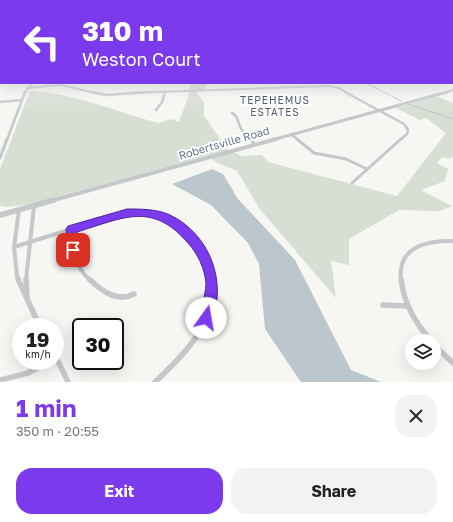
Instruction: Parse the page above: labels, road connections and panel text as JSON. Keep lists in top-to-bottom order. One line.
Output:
{"streets":{"street":["Robertsville Road"]},"districts":["TEPEHEMUS ESTATES"],"page":{"turn":["310 m","Weston Court"],"speed":"19 km/h","limit":"30","heading":["1 min","350 m · 20:55"],"buttons":["Exit","Share"]}}
